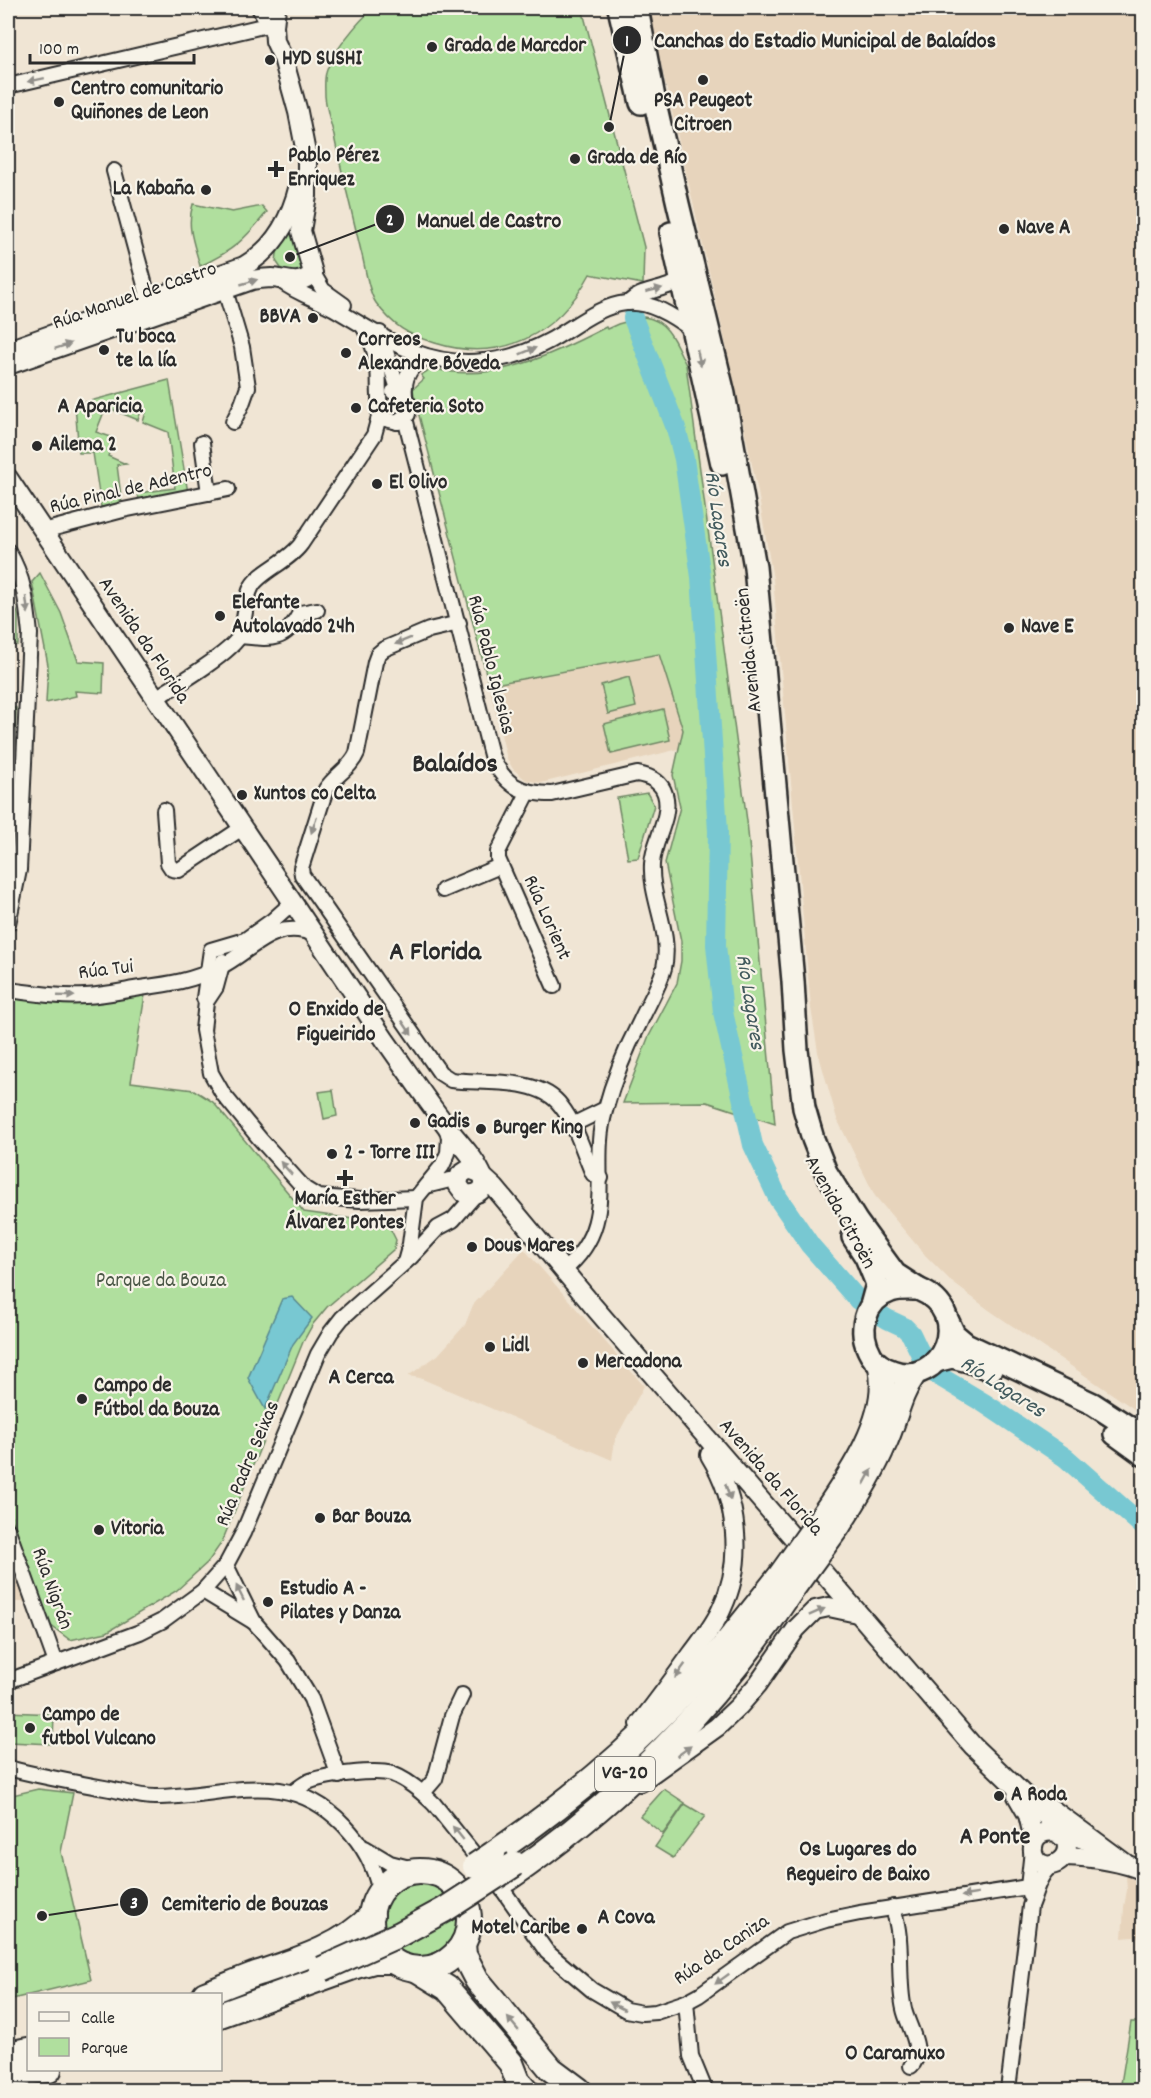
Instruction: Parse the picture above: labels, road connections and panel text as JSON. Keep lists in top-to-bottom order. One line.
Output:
{"streets":{"highway":["VG-20"],"main road":["Rúa Manuel de Castro","Avenida da Florida","Avenida Citroën"],"street":["Rúa Pinal de Adentro","Rúa Pablo Iglesias","Rúa Lorient","Rúa Tui","Rúa Padre Seixas","Rúa Nigrán","Rúa da Caniza"]},"crossings":[["Rúa Pinal de Adentro","Avenida da Florida"],["Avenida da Florida","Rúa Tui"],["Avenida da Florida","Rúa Padre Seixas"],["Avenida Citroën","VG-20"],["Rúa Pablo Iglesias","Rúa Lorient"],["Rúa Padre Seixas","Rúa Nigrán"]],"one_way":["Rúa Tui","Rúa da Caniza"],"districts":["A Aparicia","Balaídos","A Florida","O Enxido de Figueirido","A Cerca","A Ponte","Os Lugares do Regueiro de Baixo","A Cova","O Caramuxo"],"water":["Río Lagares"],"parks":["Parque da Bouza"],"places":{"other":["Grada de Marcdor","HYD SUSHI","PSA Peugeot Citroen","Centro comunitario Quiñones de Leon","Canchas do Estadio Municipal de Balaídos","Grada de Río","La Kabaña","Nave A","Manuel de Castro","BBVA","Tu boca te la lía","Correos Alexandre Bóveda","Cafeteria Soto","Ailema 2","El Olivo","Elefante Autolavado 24h","Nave E","Xuntos co Celta","Gadis","Burger King","2 - Torre III","Dous Mares","Lidl","Mercadona","Campo de Fútbol da Bouza","Bar Bouza","Vitoria","Estudio A - Pilates y Danza","Campo de futbol Vulcano","A Roda","Cemiterio de Bouzas","Motel Caribe"],"health":["Pablo Pérez Enriquez","María Esther Álvarez Pontes"]},"legend":["Calle","Parque"],"scale_bar":"100 m"}
